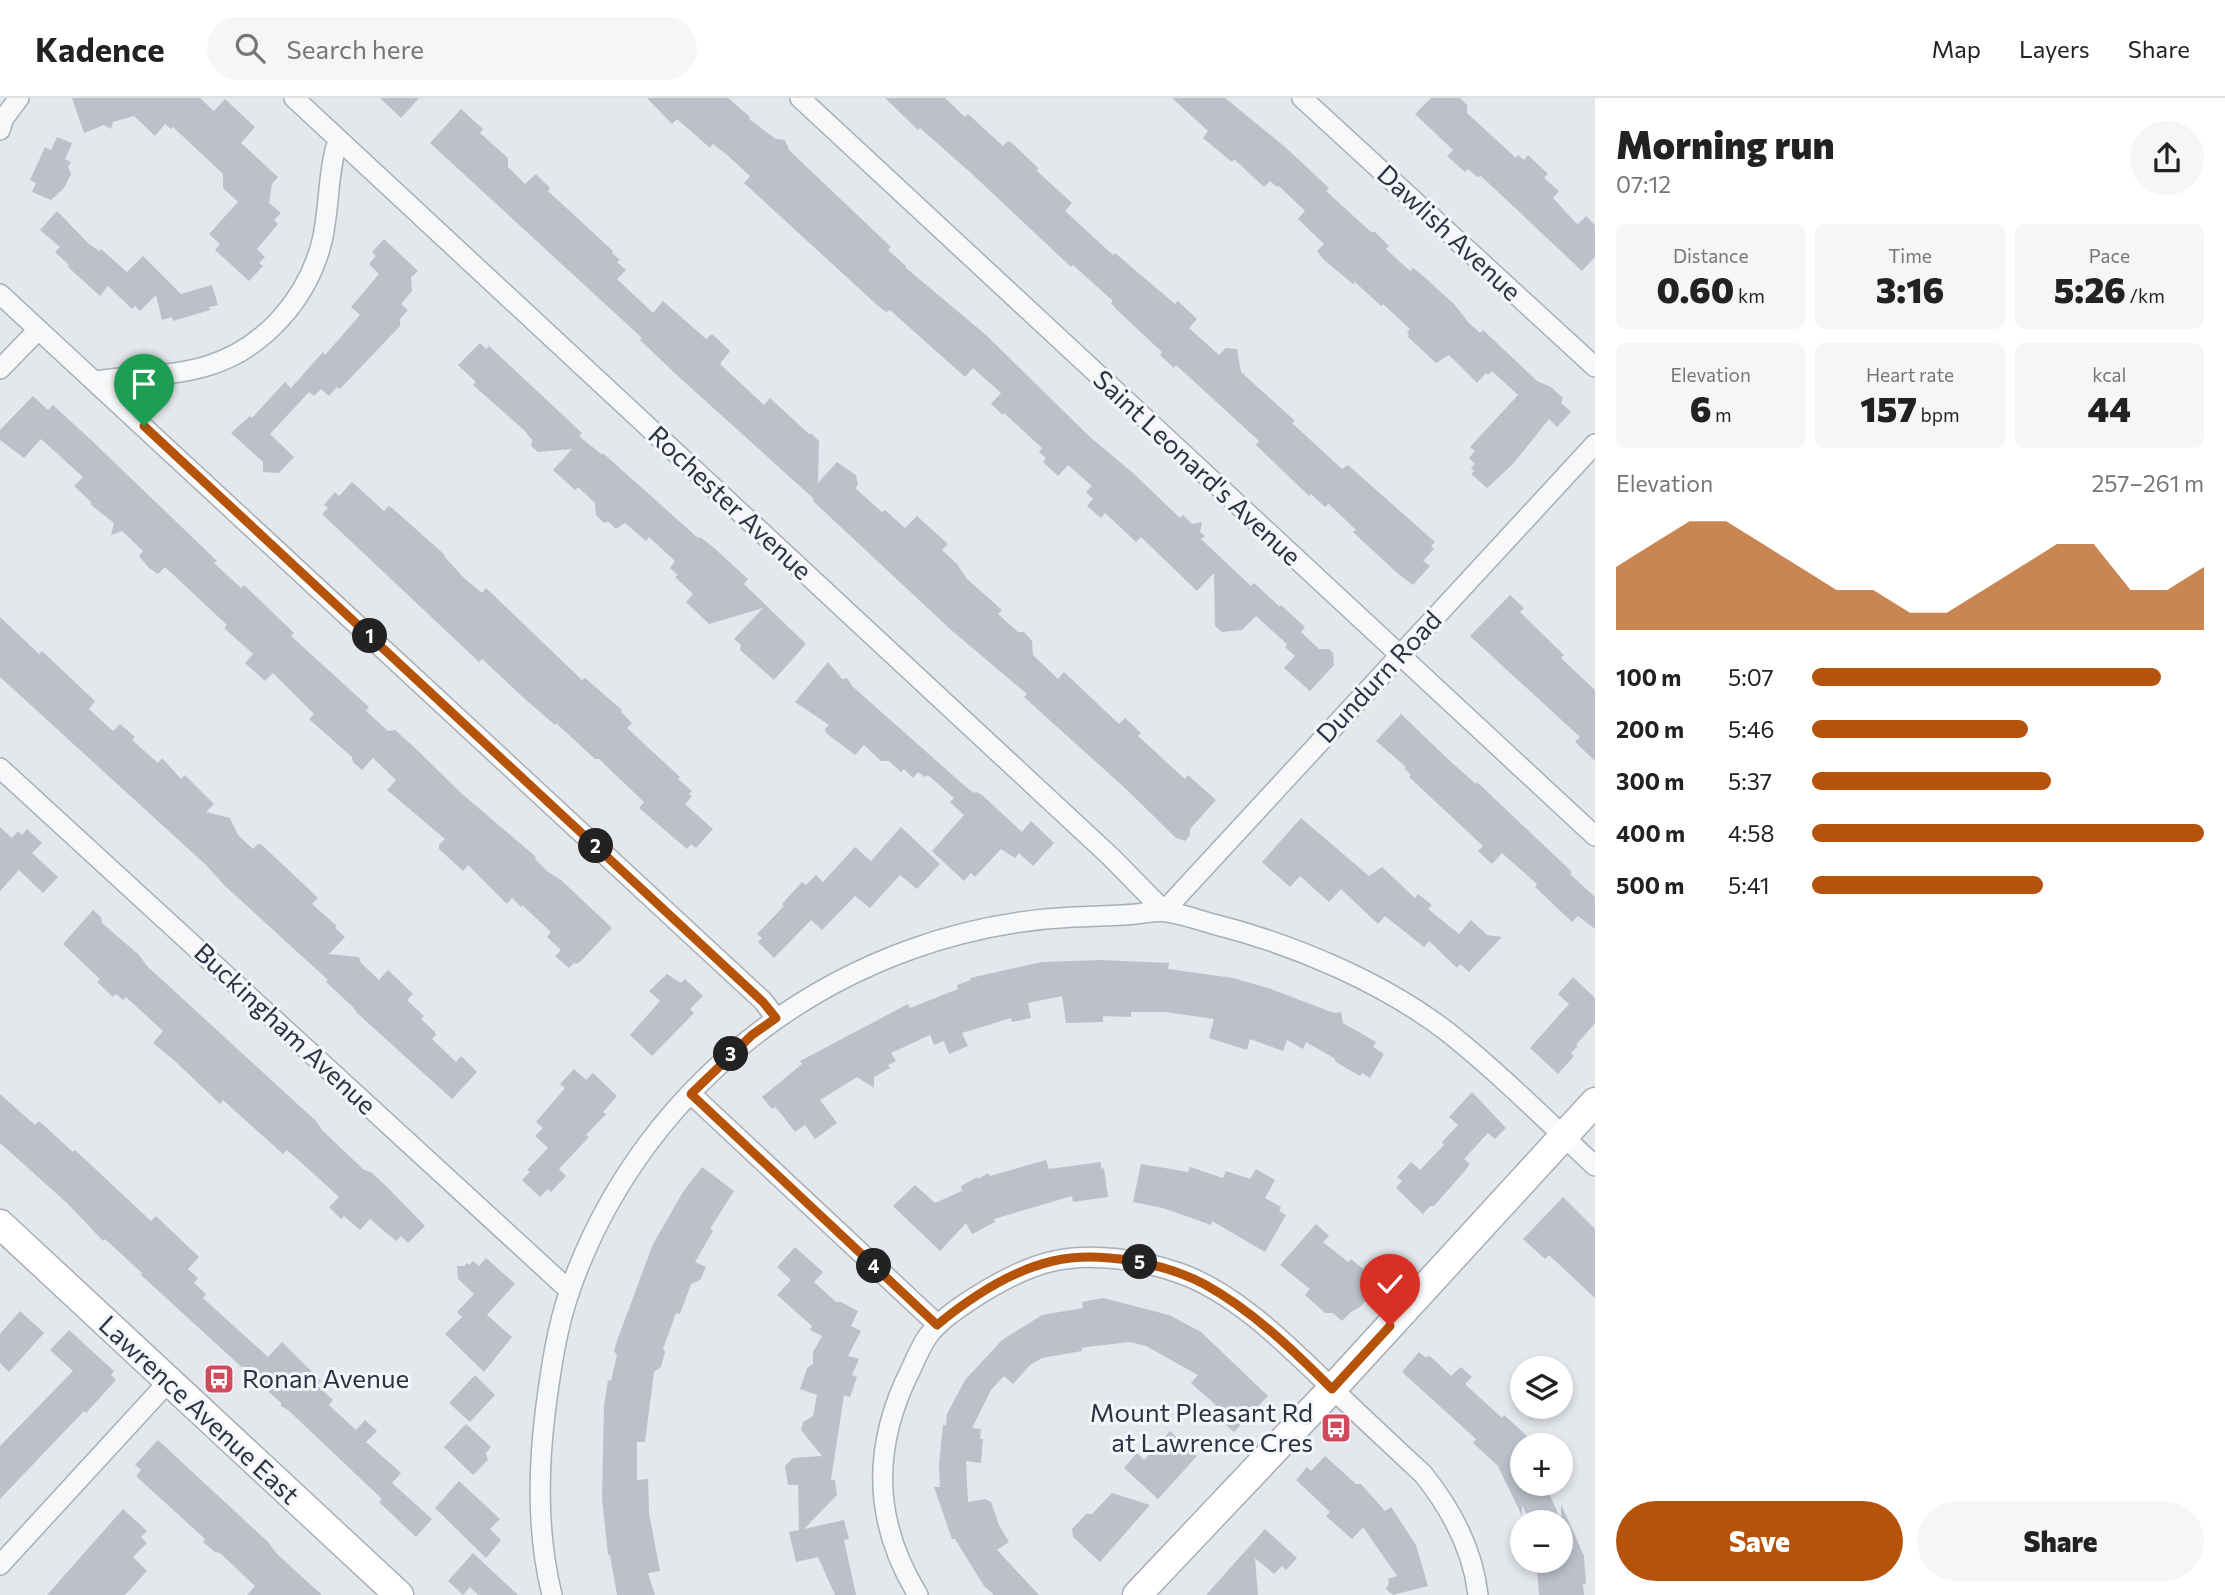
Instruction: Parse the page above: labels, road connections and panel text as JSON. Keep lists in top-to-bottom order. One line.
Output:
{"streets":{"main road":["Lawrence Avenue East"],"street":["Dawlish Avenue","Saint Leonard's Avenue","Rochester Avenue","Dundurn Road","Buckingham Avenue"]},"crossings":[["Saint Leonard's Avenue","Dundurn Road"],["Rochester Avenue","Dundurn Road"]],"places":{"bus stop":["Ronan Avenue","Mount Pleasant Rd at Lawrence Cres"]},"page":{"header":"Kadence","search":"Search here","nav":["Map","Layers","Share"],"heading":["Morning run","07:12"],"stats":[["Distance","0.60 km"],["Time","3:16"],["Pace","5:26 /km"],["Elevation","6 m"],["Heart rate","157 bpm"],["kcal","44"]],"chart":["Elevation","257–261 m"],"pins":["1","2","3","5","4"],"list":[{"name":"100 m","note":"5:07"},{"name":"200 m","note":"5:46"},{"name":"300 m","note":"5:37"},{"name":"400 m","note":"4:58"},{"name":"500 m","note":"5:41"}],"map_buttons":["+","−"],"buttons":["Save","Share"]}}
